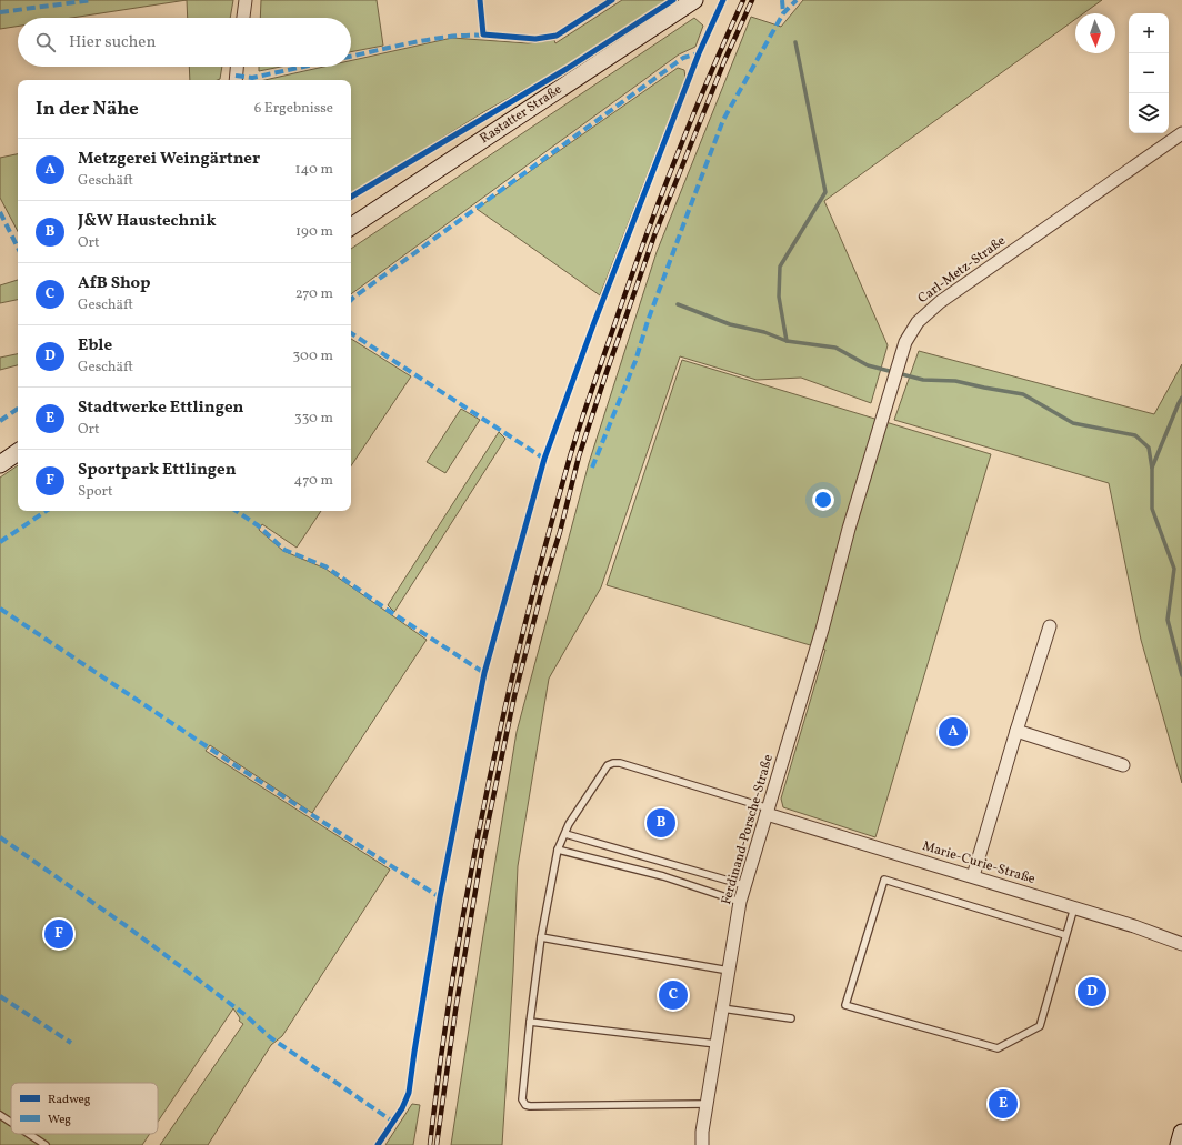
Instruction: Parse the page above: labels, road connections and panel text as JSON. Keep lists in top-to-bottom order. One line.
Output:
{"streets":{"main road":["Rastatter Straße"],"street":["Carl-Metz-Straße","Ferdinand-Porsche-Straße","Marie-Curie-Straße"]},"crossings":[["Carl-Metz-Straße","Ferdinand-Porsche-Straße"],["Ferdinand-Porsche-Straße","Marie-Curie-Straße"]],"legend":["Radweg","Weg"],"north":"bottom","page":{"map_buttons":["+","−"],"search":"Hier suchen","heading":["In der Nähe","6 Ergebnisse"],"list":[{"mark":"A","name":"Metzgerei Weingärtner","note":"Geschäft","value":"140 m"},{"mark":"B","name":"J&W Haustechnik","note":"Ort","value":"190 m"},{"mark":"C","name":"AfB Shop","note":"Geschäft","value":"270 m"},{"mark":"D","name":"Eble","note":"Geschäft","value":"300 m"},{"mark":"E","name":"Stadtwerke Ettlingen","note":"Ort","value":"330 m"},{"mark":"F","name":"Sportpark Ettlingen","note":"Sport","value":"470 m"}],"pins":["A","B","F","D","C","E"]}}
